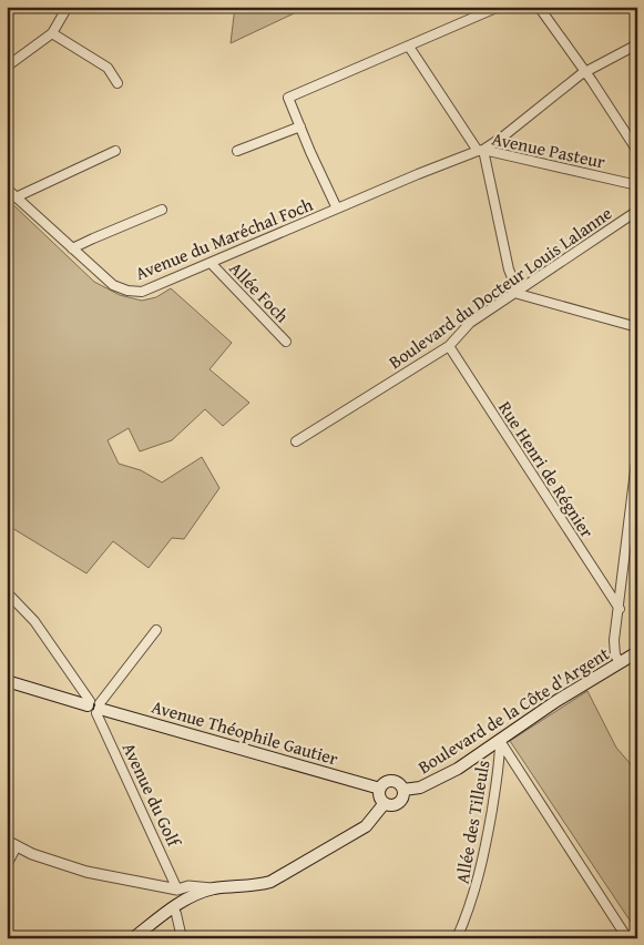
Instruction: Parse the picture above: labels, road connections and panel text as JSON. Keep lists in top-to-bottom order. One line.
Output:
{"streets":{"main road":["Boulevard de la Côte d'Argent","Avenue Théophile Gautier"],"street":["Avenue Pasteur","Avenue du Maréchal Foch","Boulevard du Docteur Louis Lalanne","Allée Foch","Rue Henri de Régnier","Avenue du Golf","Allée des Tilleuls"]},"crossings":[["Avenue Pasteur","Avenue du Maréchal Foch"],["Avenue du Maréchal Foch","Allée Foch"],["Boulevard du Docteur Louis Lalanne","Rue Henri de Régnier"],["Boulevard de la Côte d'Argent","Avenue Théophile Gautier"],["Boulevard de la Côte d'Argent","Allée des Tilleuls"],["Avenue Théophile Gautier","Avenue du Golf"]]}
